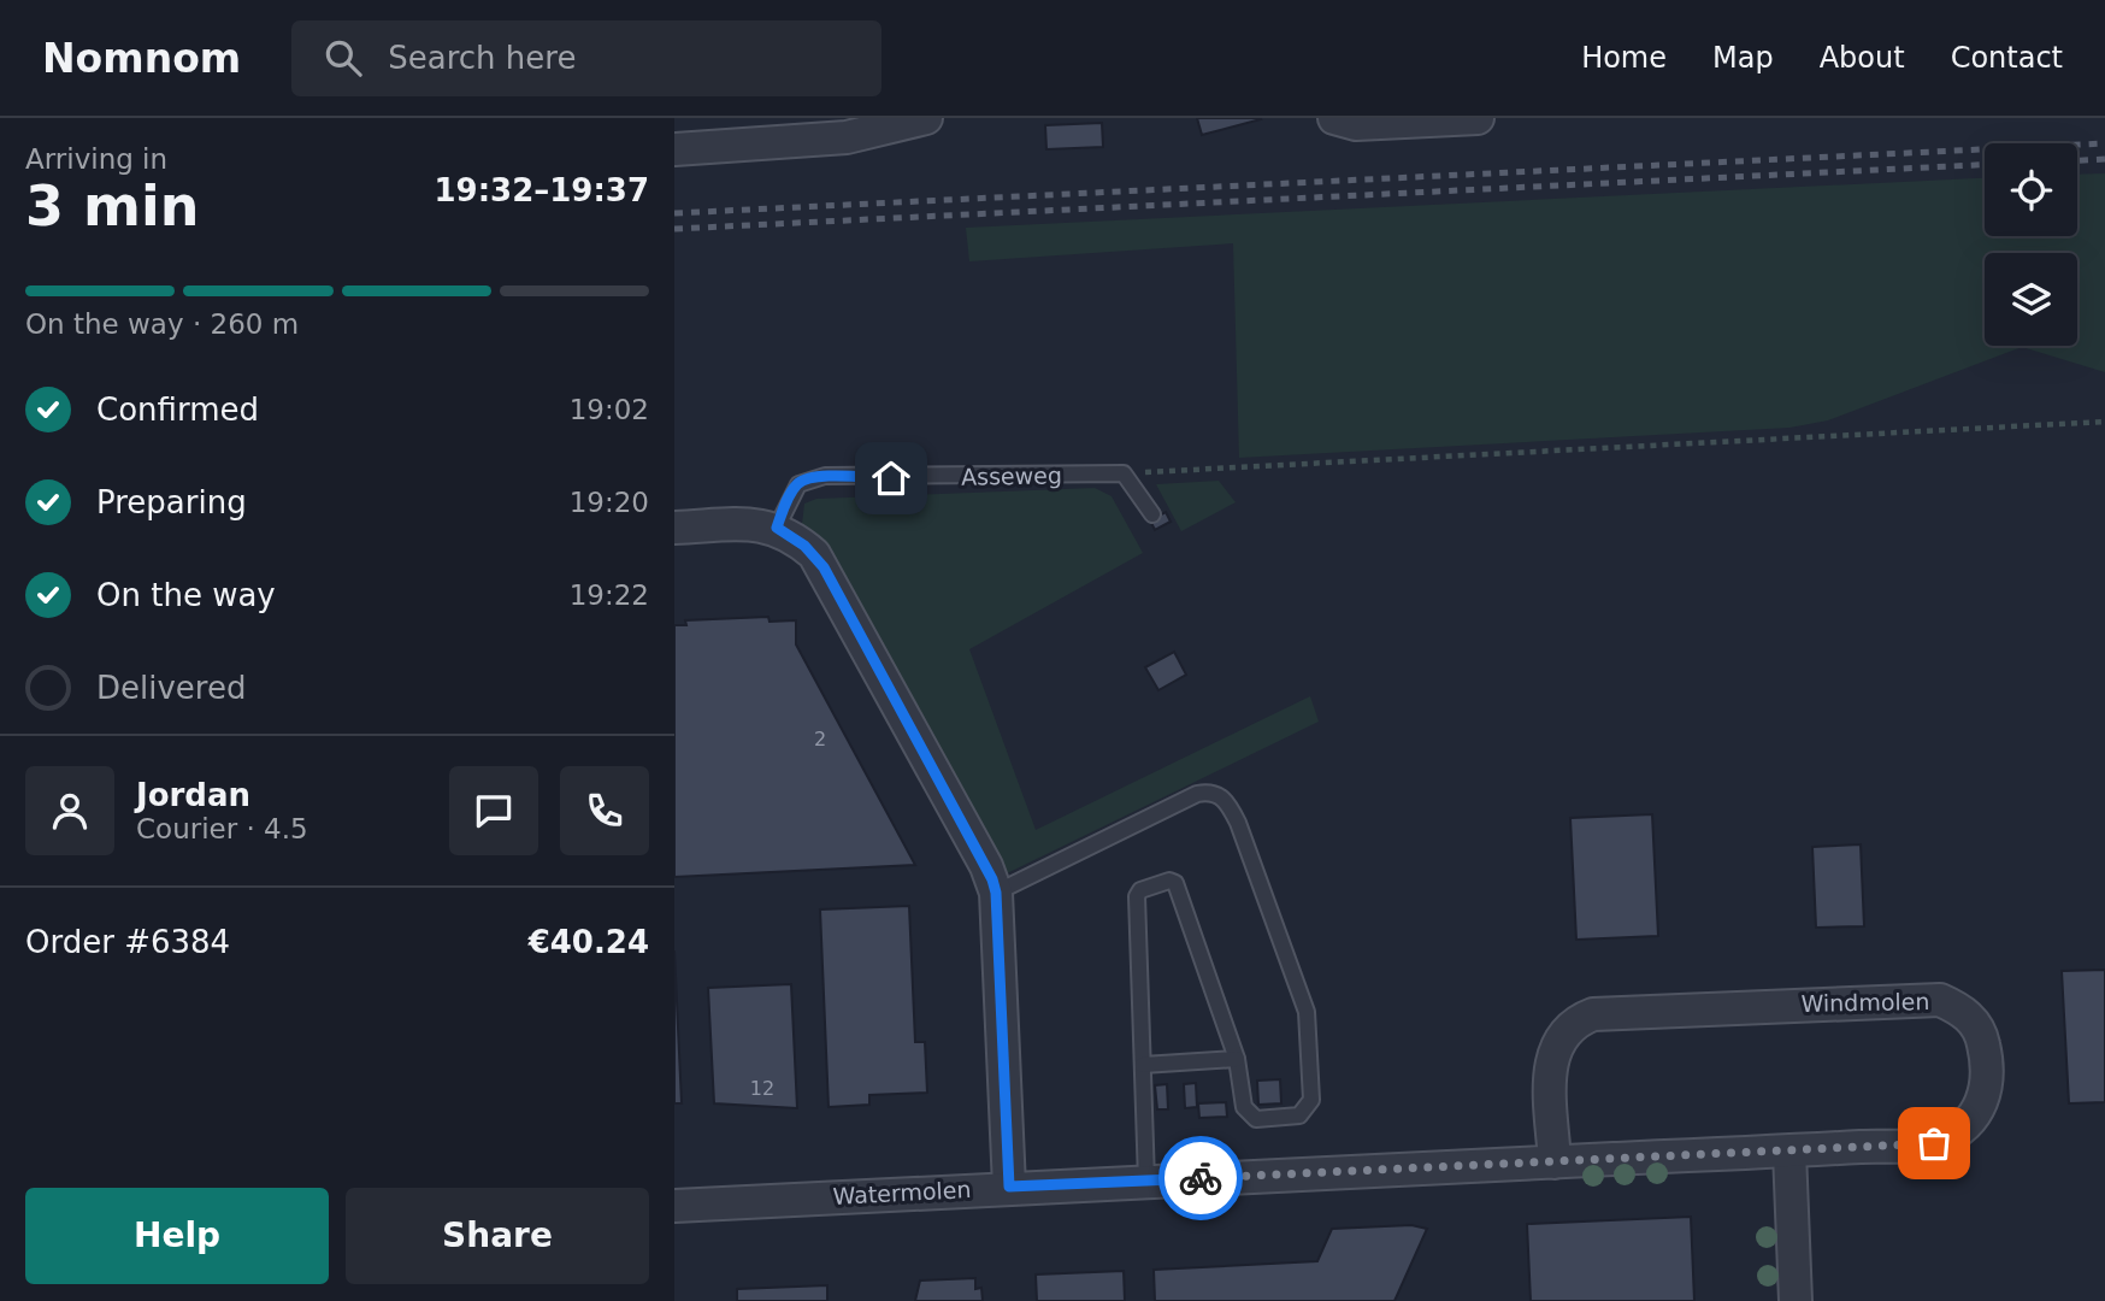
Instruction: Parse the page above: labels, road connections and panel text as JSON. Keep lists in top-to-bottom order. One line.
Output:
{"streets":{"street":["Windmolen","Watermolen"],"lane":["Asseweg"]},"crossings":[["Windmolen","Watermolen"]],"house_numbers":["2","12"],"page":{"header":"Nomnom","search":"Search here","nav":["Home","Map","About","Contact"],"heading":["3 min","Arriving in","19:32–19:37"],"panel":["Jordan","Courier · 4.5","Order #6384","€40.24"],"bar":"On the way · 260 m","list":[["Confirmed","19:02"],["Preparing","19:20"],["On the way","19:22"],"Delivered"],"buttons":["Help","Share"]}}
